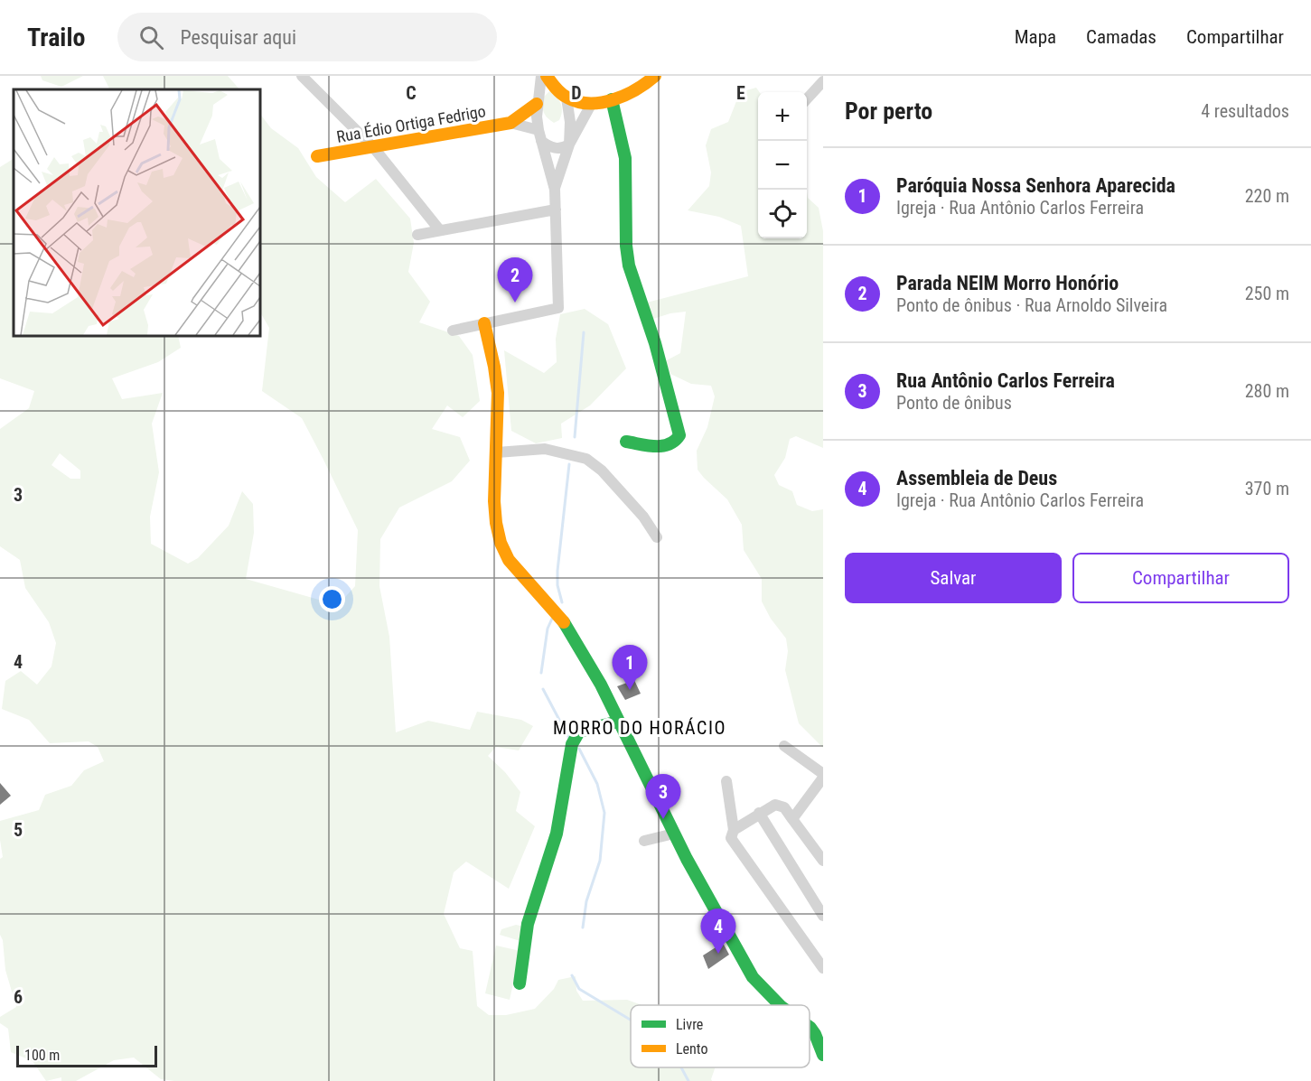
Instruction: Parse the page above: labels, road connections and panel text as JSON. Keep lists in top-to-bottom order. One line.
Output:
{"streets":{"street":["Rua Édio Ortiga Fedrigo"]},"districts":["MORRO DO HORÁCIO"],"legend":["Livre","Lento"],"scale_bar":"100 m","page":{"header":"Trailo","search":"Pesquisar aqui","nav":["Mapa","Camadas","Compartilhar"],"heading":["Por perto","4 resultados"],"map_buttons":["+","−"],"list":[{"mark":"1","name":"Paróquia Nossa Senhora Aparecida","note":"Igreja · Rua Antônio Carlos Ferreira","value":"220 m"},{"mark":"2","name":"Parada NEIM Morro Honório","note":"Ponto de ônibus · Rua Arnoldo Silveira","value":"250 m"},{"mark":"3","name":"Rua Antônio Carlos Ferreira","note":"Ponto de ônibus","value":"280 m"},{"mark":"4","name":"Assembleia de Deus","note":"Igreja · Rua Antônio Carlos Ferreira","value":"370 m"}],"pins":["2","1","3","4"],"buttons":["Salvar","Compartilhar"],"scale":"100 m"},"grid":{"columns":["C","D","E"],"rows":["3","4","5","6"]}}
